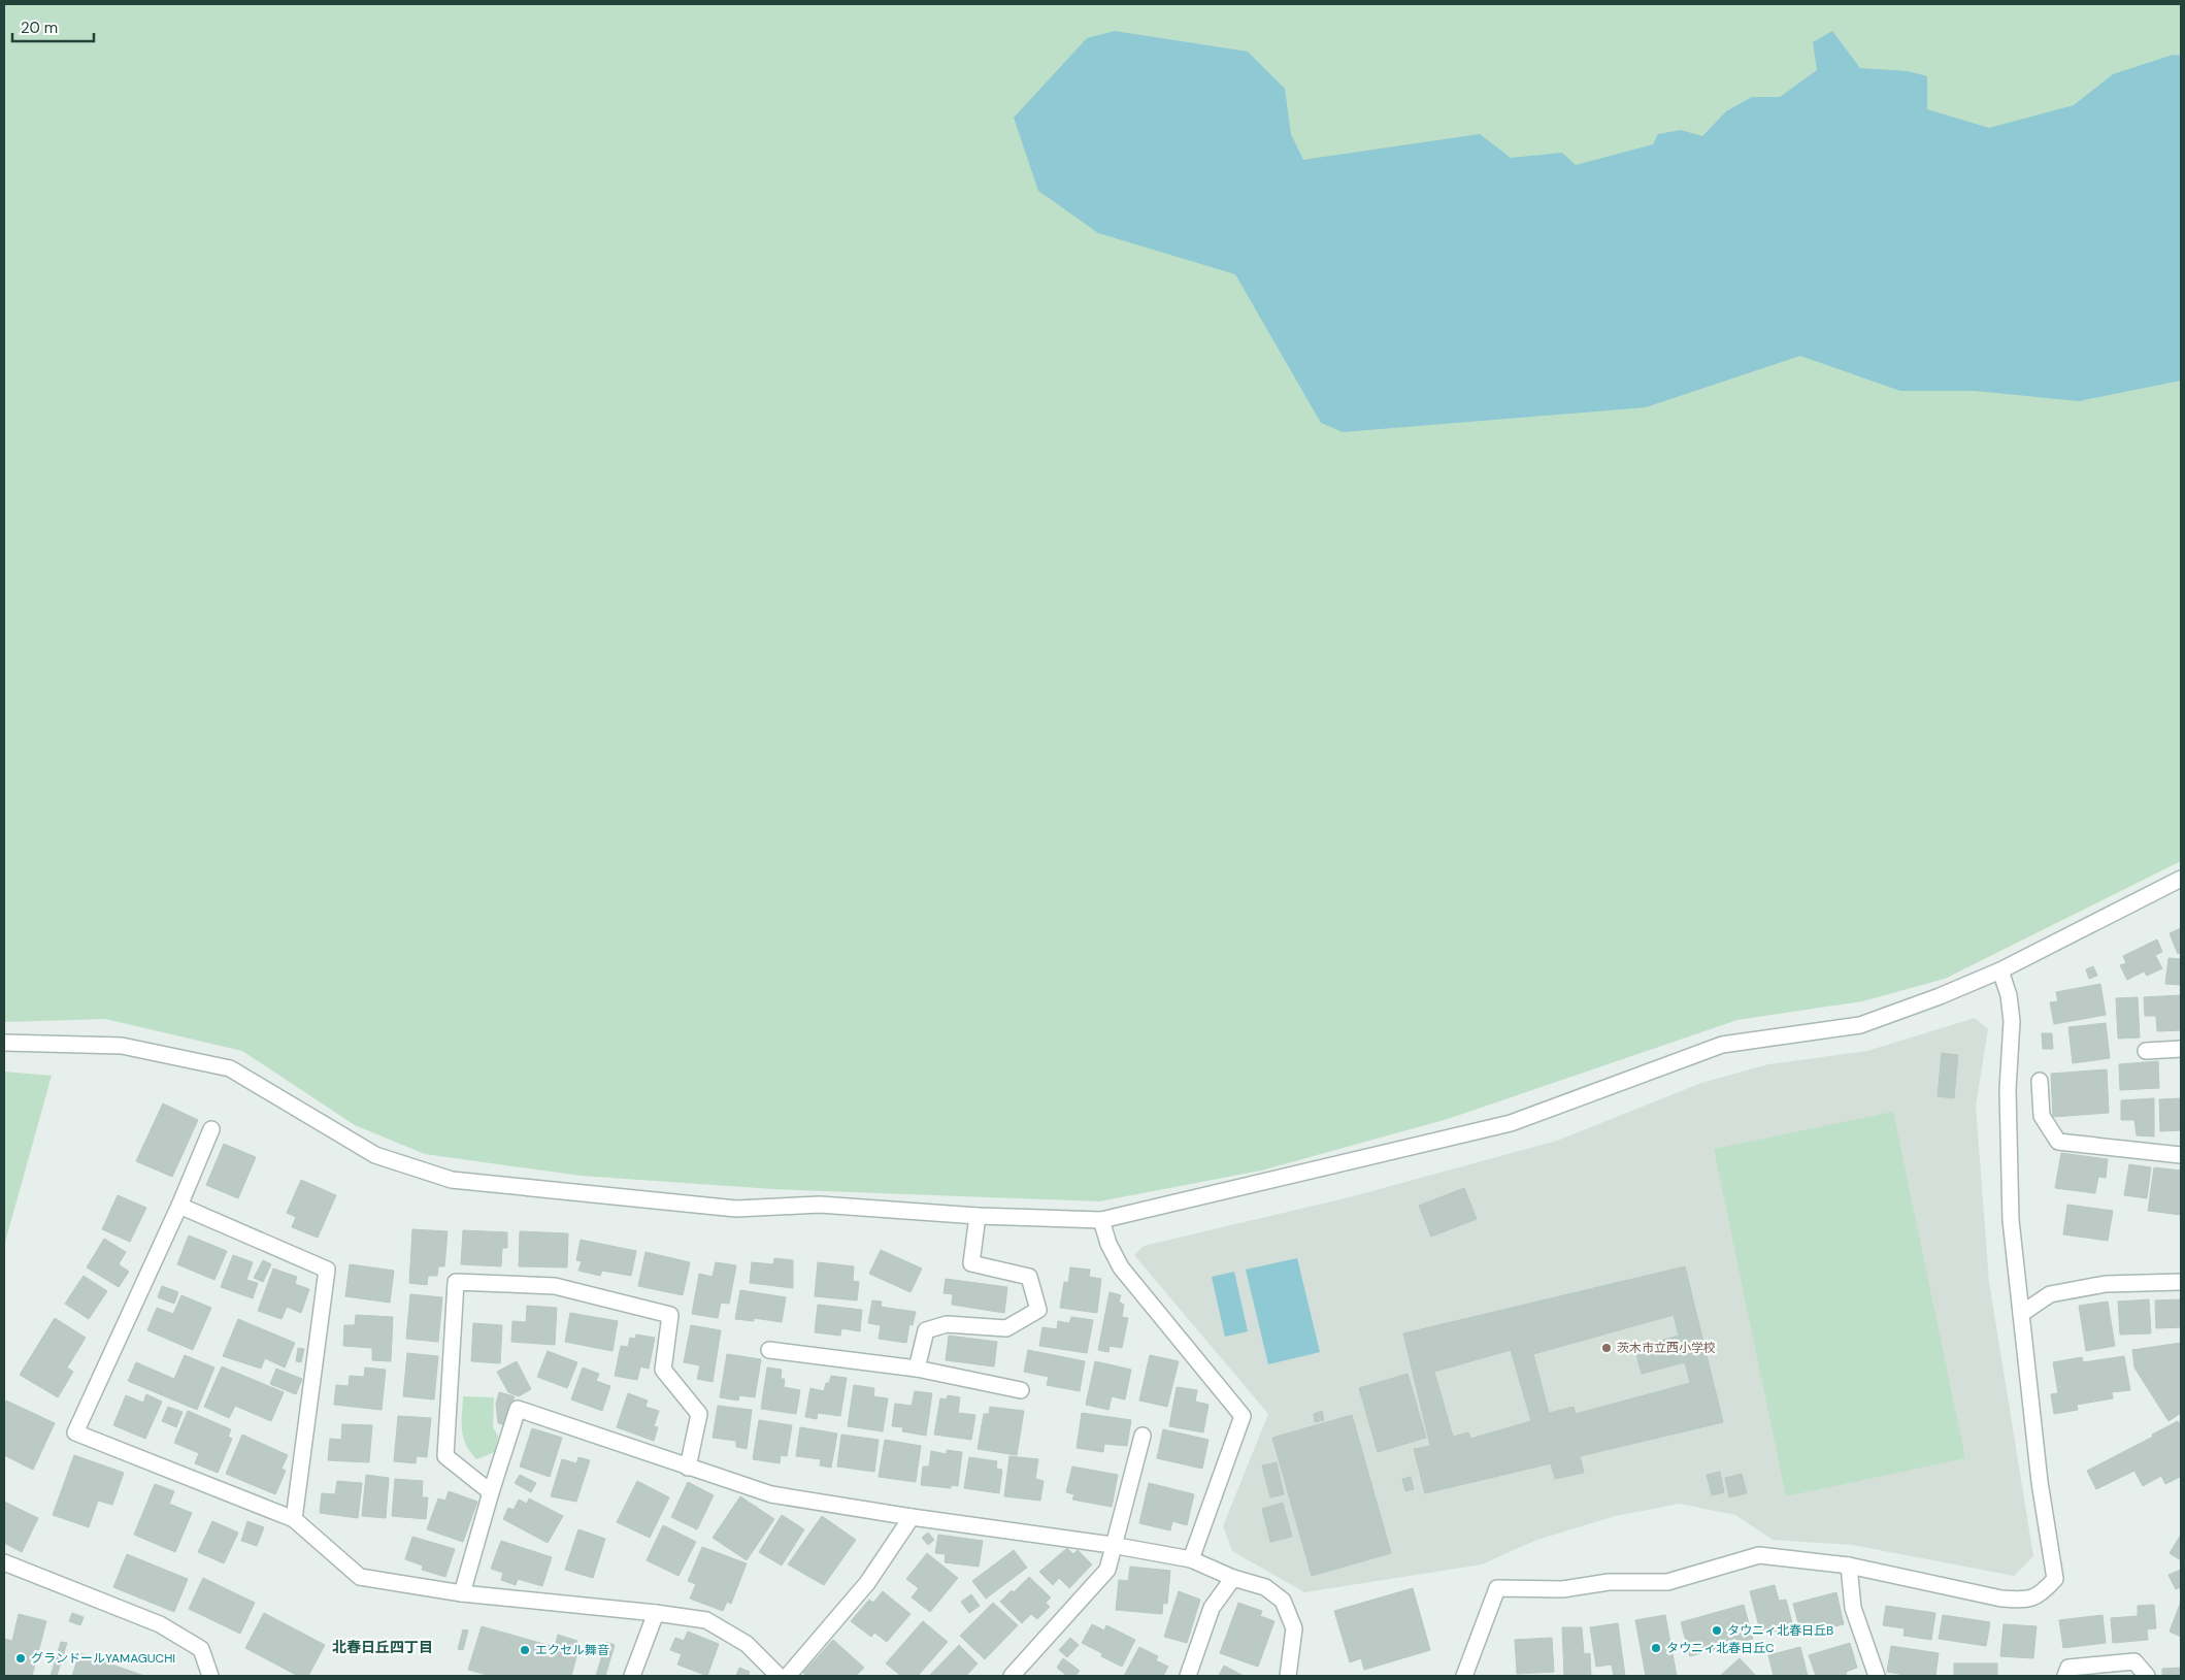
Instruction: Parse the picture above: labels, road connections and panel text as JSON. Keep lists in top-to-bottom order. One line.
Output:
{"districts":["北春日丘四丁目"],"places":["茨木市立西小学校","タウニィ北春日丘B","タウニィ北春日丘C","エクセル舞音","グランドールYAMAGUCHI"],"scale_bar":"20 m"}
